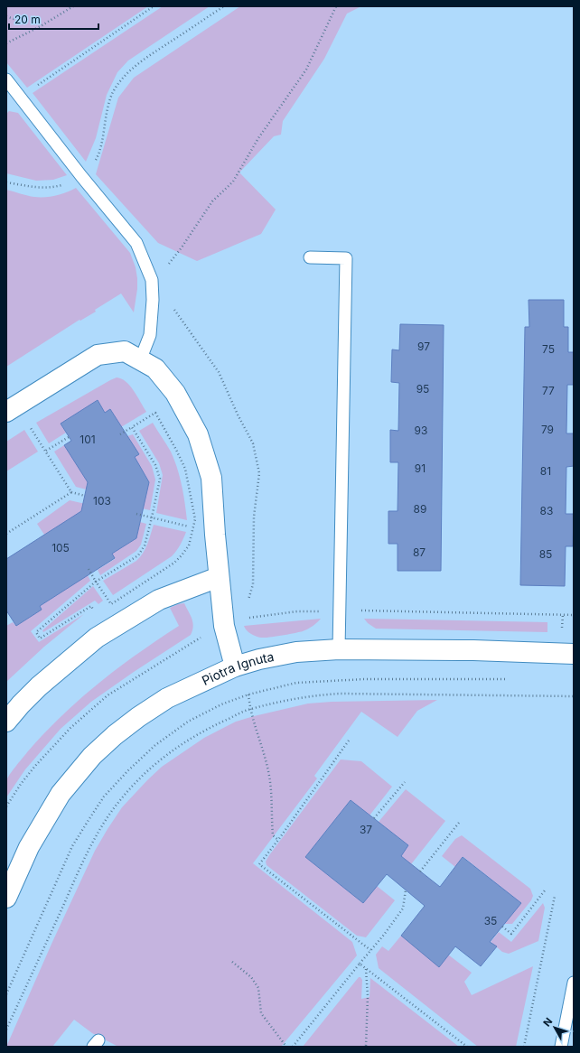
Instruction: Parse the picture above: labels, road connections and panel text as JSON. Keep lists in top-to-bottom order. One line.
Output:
{"streets":{"street":["Piotra Ignuta"]},"house_numbers":["97","75","95","77","79","93","101","91","81","103","89","83","105","87","85","37","35"],"scale_bar":"20 m","north":"top left"}
